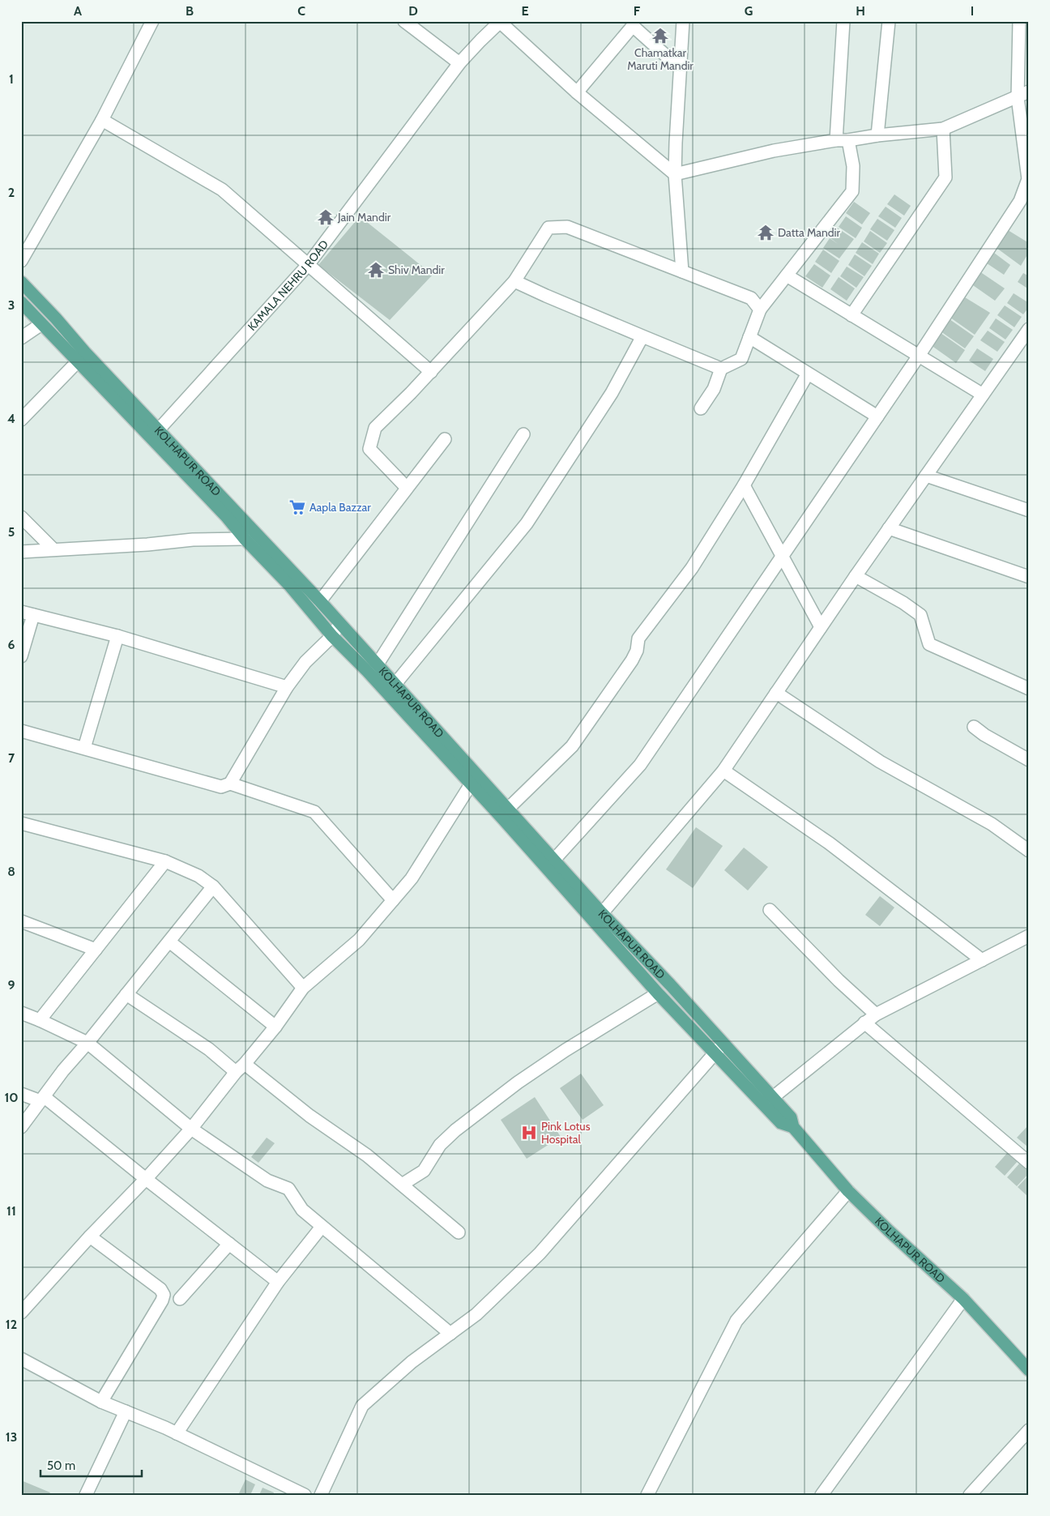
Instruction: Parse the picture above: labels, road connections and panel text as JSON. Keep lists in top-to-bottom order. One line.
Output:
{"streets":{"main road":["KOLHAPUR ROAD"],"street":["KAMALA NEHRU ROAD"]},"crossings":[["KAMALA NEHRU ROAD","KOLHAPUR ROAD"]],"places":{"temple":["Chamatkar Maruti Mandir","Jain Mandir","Datta Mandir","Shiv Mandir"],"supermarket":["Aapla Bazzar"],"hospital":["Pink Lotus Hospital"]},"scale_bar":"50 m","grid":{"columns":["A","B","C","D","E","F","G","H","I"],"rows":["1","2","3","4","5","6","7","8","9","10","11","12","13"]}}
